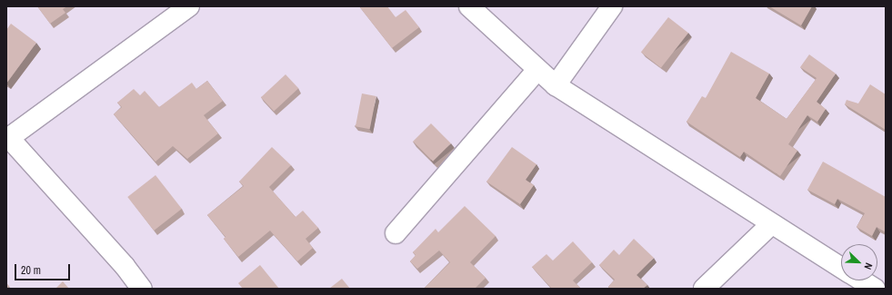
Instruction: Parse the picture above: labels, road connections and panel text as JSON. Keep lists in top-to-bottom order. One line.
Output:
{"scale_bar":"20 m","north":"bottom right"}
